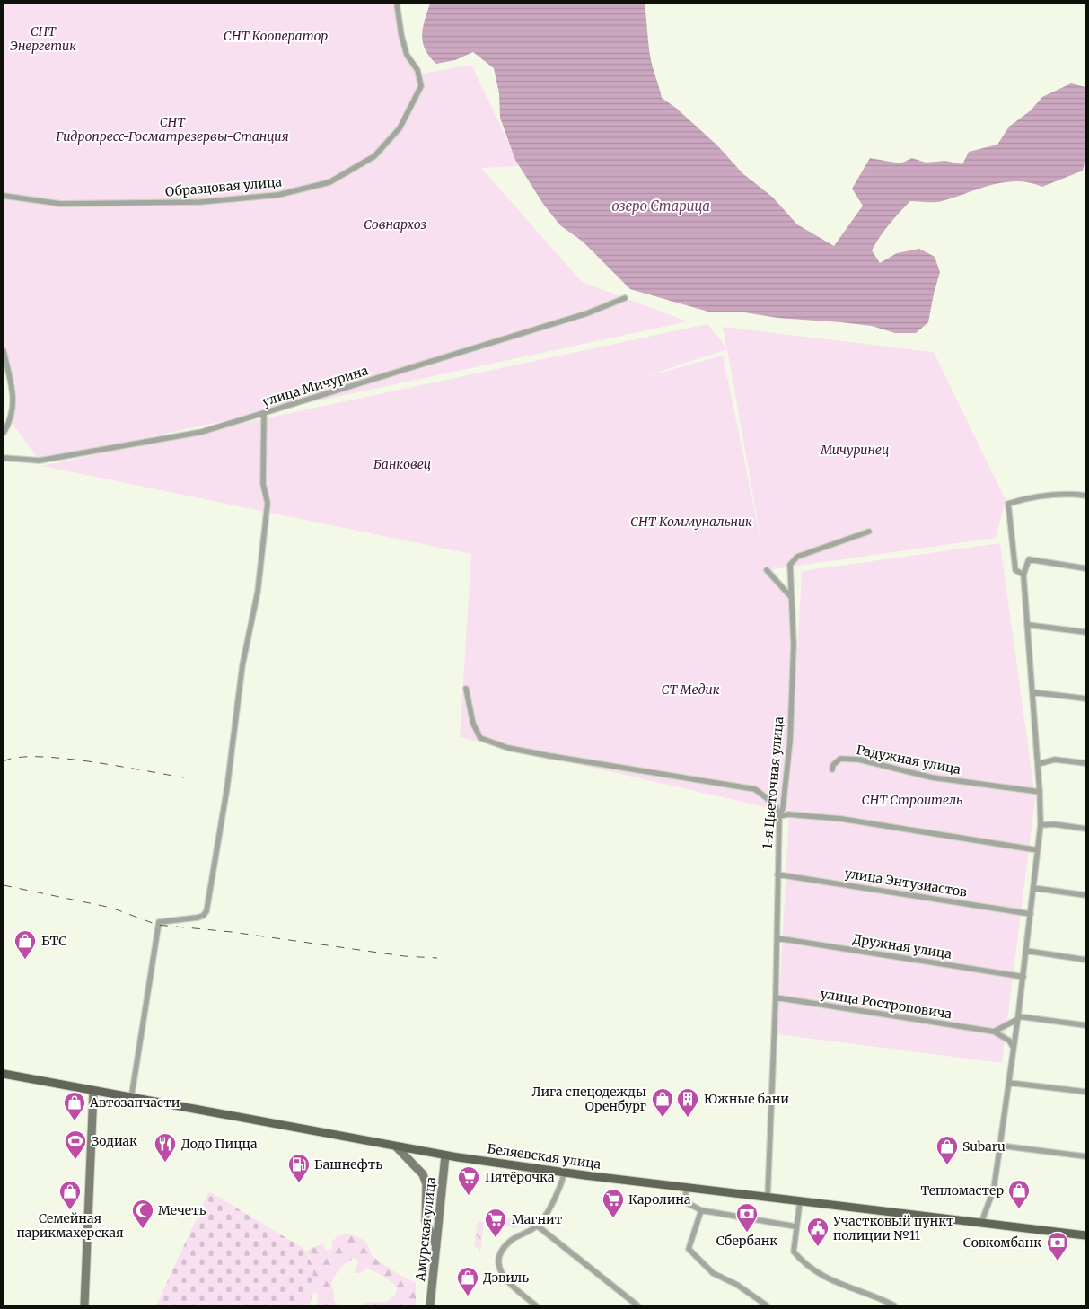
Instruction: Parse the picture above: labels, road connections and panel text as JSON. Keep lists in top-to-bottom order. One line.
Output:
{"streets":{"main road":["Беляевская улица"],"street":["Образцовая улица","улица Мичурина","Радужная улица","1-я Цветочная улица","улица Энтузиастов","Дружная улица","улица Ростроповича","Амурская улица"]},"crossings":[["1-я Цветочная улица","улица Энтузиастов"],["1-я Цветочная улица","Дружная улица"],["1-я Цветочная улица","улица Ростроповича"],["1-я Цветочная улица","Беляевская улица"],["Беляевская улица","Амурская улица"]],"water":["озеро Старица"],"parks":["СНТ Энергетик","СНТ Кооператор","СНТ Гидропресс-Госматрезервы-Станция","Совнархоз","Мичуринец","Банковец","СНТ Коммунальник","СТ Медик","СНТ Строитель"],"places":{"shop":["БТС","Лига спецодежды Оренбург","Автозапчасти","Subaru","Тепломастер","Семейная парикмахерская","Дэвиль"],"building":["Южные бани"],"sports":["Зодиак"],"restaurant":["Додо Пицца"],"fuel station":["Башнефть"],"supermarket":["Пятёрочка","Каролина","Магнит"],"mosque":["Мечеть"],"bank":["Сбербанк","Совкомбанк"],"public building":["Участковый пункт полиции №11"]}}
